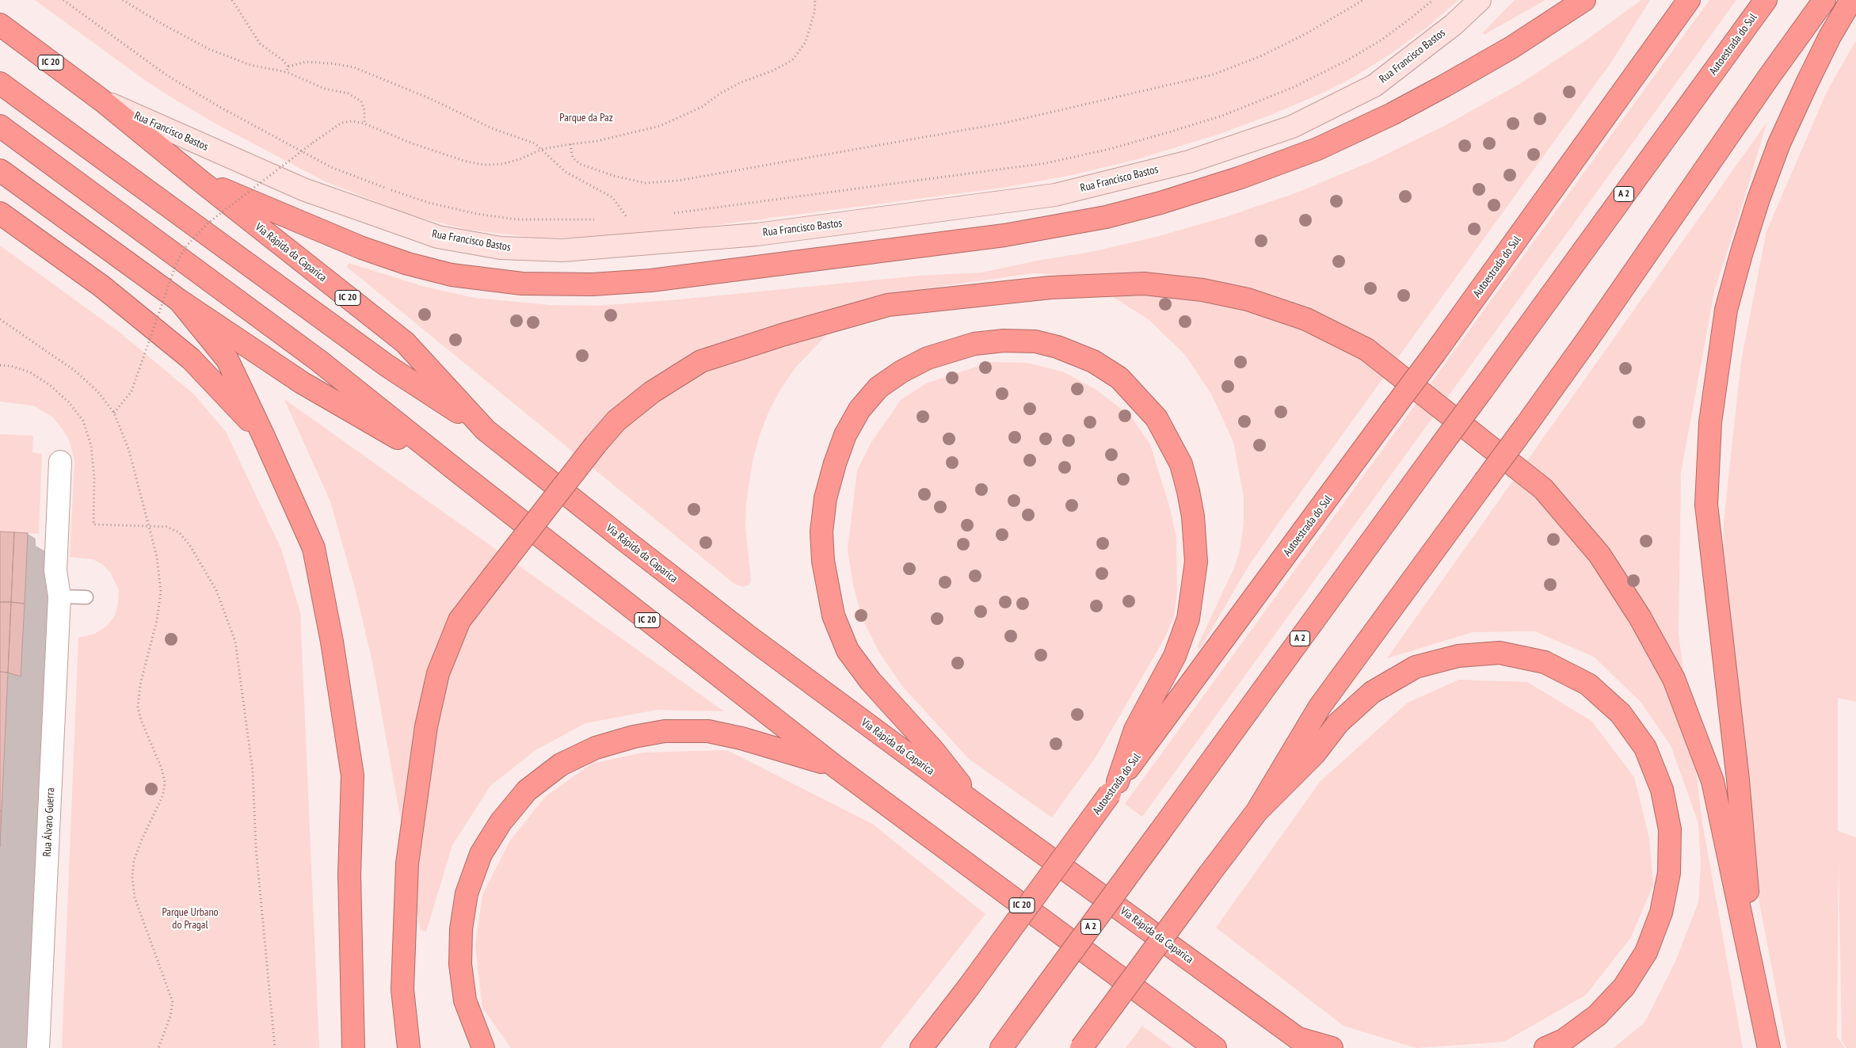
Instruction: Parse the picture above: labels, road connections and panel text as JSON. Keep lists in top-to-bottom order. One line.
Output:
{"streets":{"highway":["Autoestrada do Sul","IC 20","A 2","Via Rápida da Caparica"],"street":["Rua Francisco Bastos","Rua Álvaro Guerra"]},"crossings":[["Rua Francisco Bastos","Via Rápida da Caparica"]],"parks":["Parque da Paz","Parque Urbano do Pragal"]}
